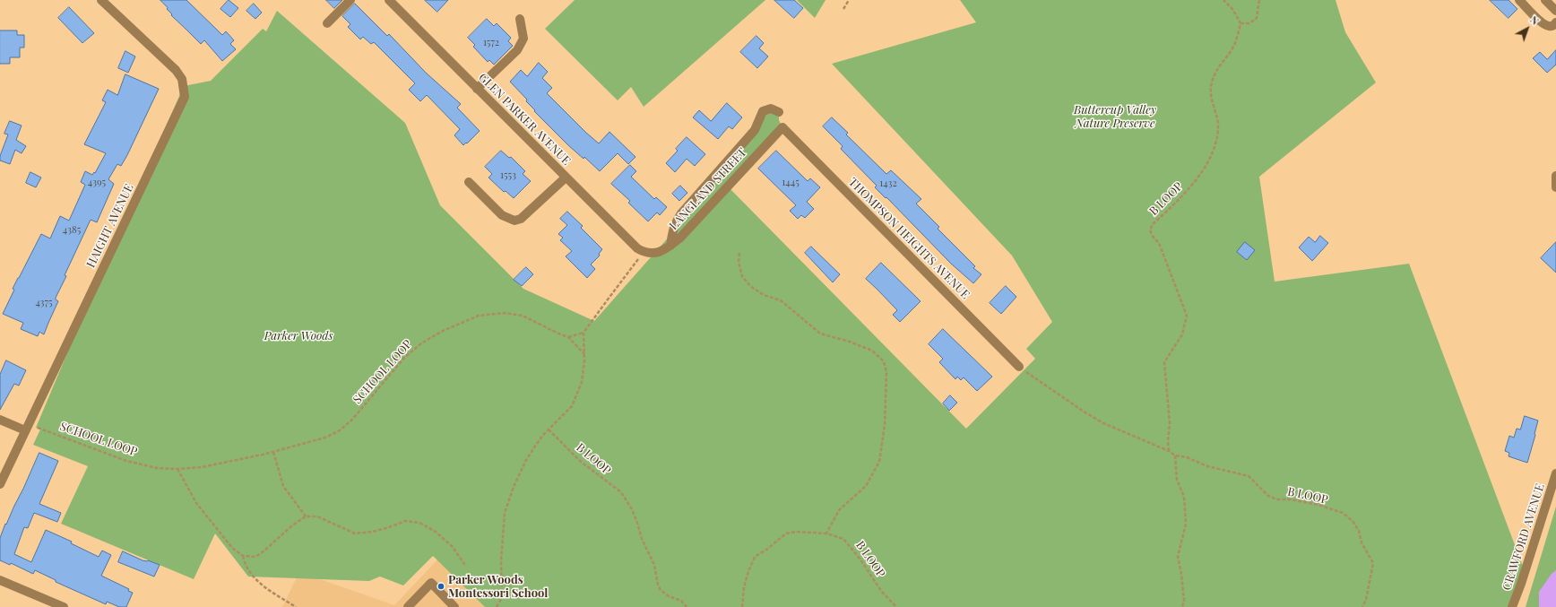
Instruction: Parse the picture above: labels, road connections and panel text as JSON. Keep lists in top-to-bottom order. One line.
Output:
{"streets":{"street":["GLEN PARKER AVENUE","LANGLAND STREET","HAIGHT AVENUE","THOMPSON HEIGHTS AVENUE","CRAWFORD AVENUE"],"path":["B LOOP","SCHOOL LOOP"]},"crossings":[["GLEN PARKER AVENUE","LANGLAND STREET"],["LANGLAND STREET","THOMPSON HEIGHTS AVENUE"],["B LOOP","THOMPSON HEIGHTS AVENUE"]],"parks":["Buttercup Valley Nature Preserve","Parker Woods"],"places":["Parker Woods Montessori School"],"house_numbers":["1572","1553","4395","1445","1432","4385","4375"],"north":"top right"}
